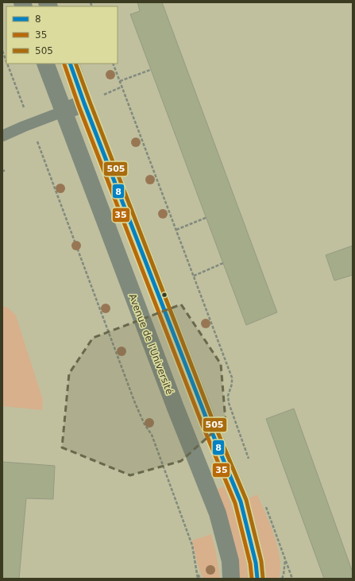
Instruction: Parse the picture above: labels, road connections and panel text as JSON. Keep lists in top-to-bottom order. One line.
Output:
{"streets":{"street":["Avenue de l'Université"]},"lines":["transit line 8","transit line 505","transit line 35"],"legend":["8","35","505"]}
